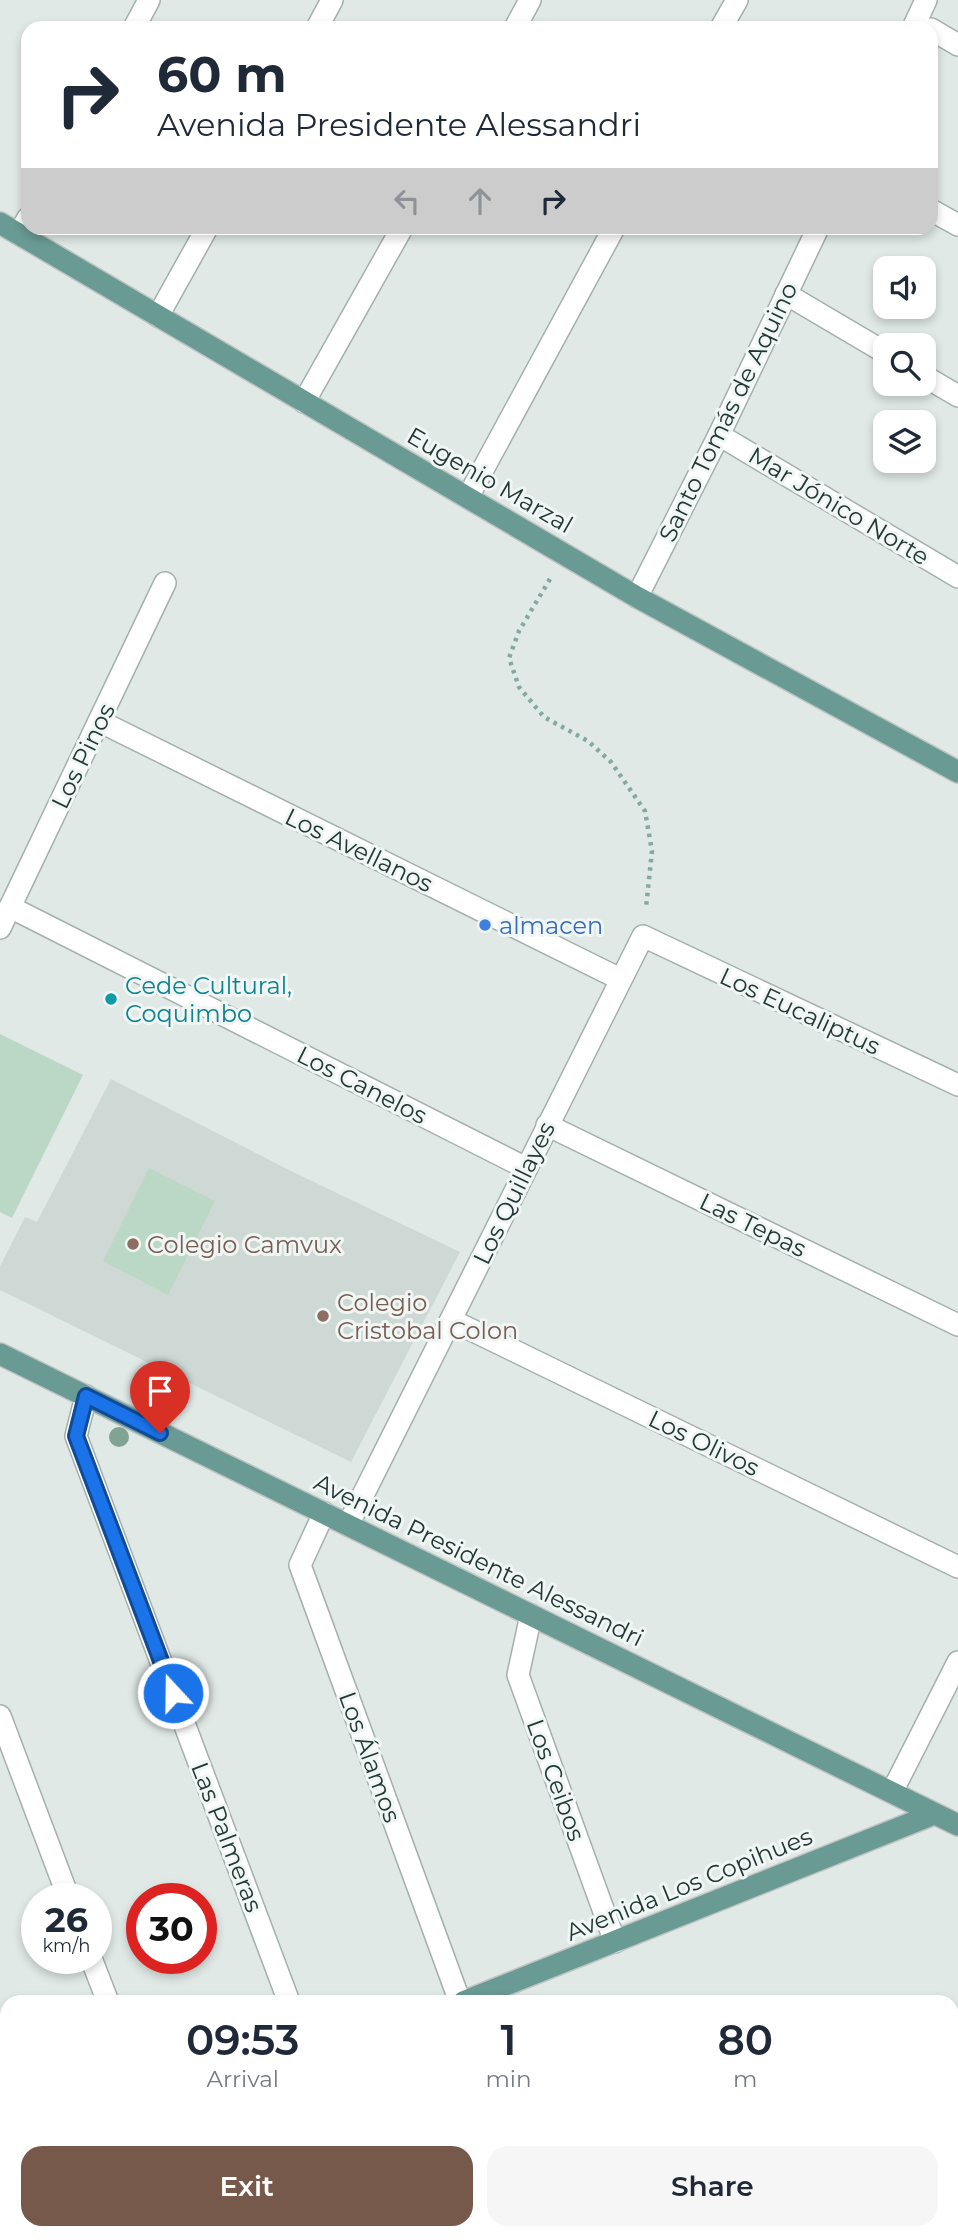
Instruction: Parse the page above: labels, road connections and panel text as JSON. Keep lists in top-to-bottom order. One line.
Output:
{"streets":{"main road":["Eugenio Marzal","Avenida Presidente Alessandri","Avenida Los Copihues"],"street":["Santo Tomás de Aquino","Mar Jónico Norte","Los Pinos","Los Avellanos","Los Eucaliptus","Los Canelos","Los Quillayes","Las Tepas","Los Olivos","Los Álamos","Los Ceibos","Las Palmeras"]},"crossings":[["Santo Tomás de Aquino","Eugenio Marzal"],["Santo Tomás de Aquino","Mar Jónico Norte"],["Los Pinos","Los Avellanos"],["Los Pinos","Los Canelos"],["Los Avellanos","Los Quillayes"],["Los Eucaliptus","Los Quillayes"],["Los Canelos","Los Quillayes"],["Los Quillayes","Las Tepas"],["Los Quillayes","Los Olivos"],["Los Quillayes","Avenida Presidente Alessandri"],["Avenida Presidente Alessandri","Los Álamos"],["Avenida Presidente Alessandri","Los Ceibos"],["Avenida Presidente Alessandri","Las Palmeras"],["Avenida Presidente Alessandri","Avenida Los Copihues"],["Los Ceibos","Avenida Los Copihues"]],"places":["almacen","Cede Cultural, Coquimbo","Colegio Camvux","Colegio Cristobal Colon"],"page":{"turn":["60 m","Avenida Presidente Alessandri"],"speed":"26 km/h","limit":"30","eta":["09:53","Arrival","1","min","80","m"],"buttons":["Exit","Share"]}}
